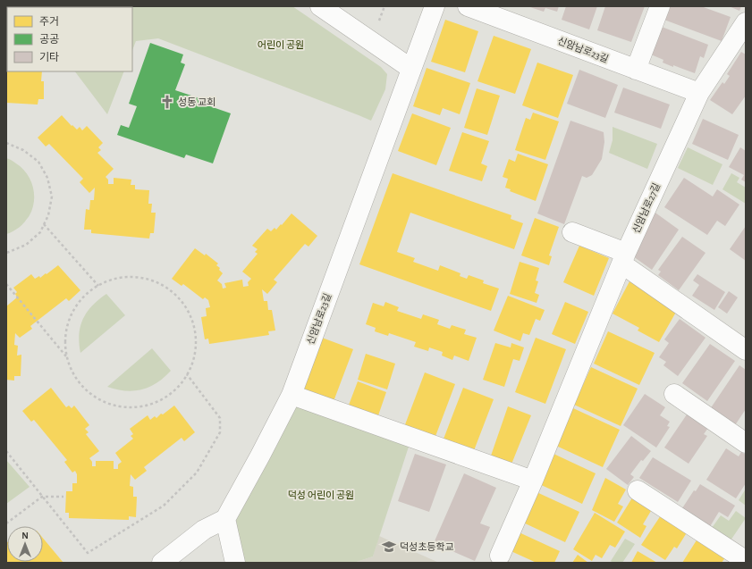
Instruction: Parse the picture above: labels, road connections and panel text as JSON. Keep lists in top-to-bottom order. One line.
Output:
{"streets":{"street":["신암남로23길","신암남로27길"]},"crossings":[["신암남로23길","신암남로27길"]],"parks":["어린이 공원","덕성 어린이 공원"],"places":{"church":["성동 교회"],"school or university":["덕성초등학교"]},"legend":["주거","공공","기타"],"north":"top"}
